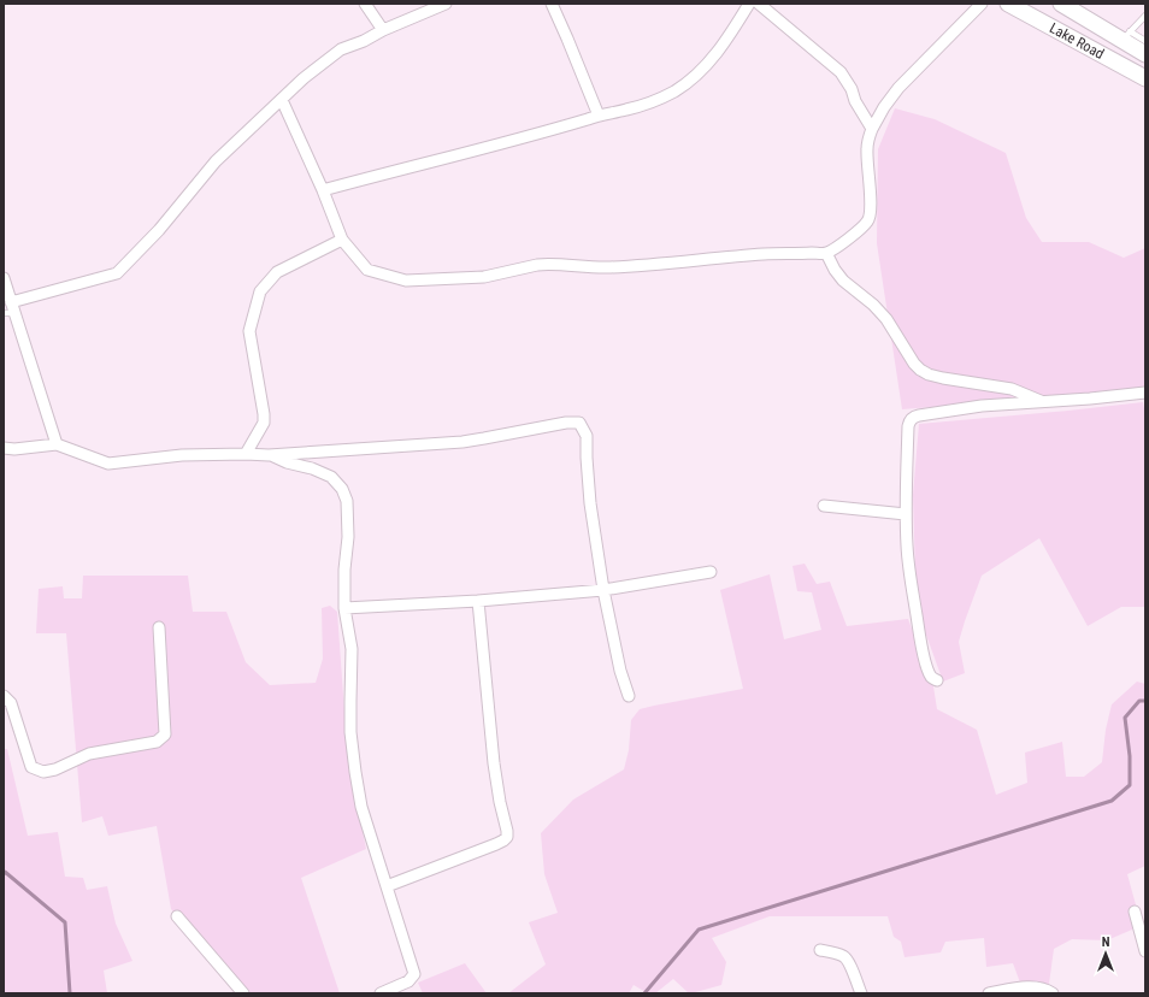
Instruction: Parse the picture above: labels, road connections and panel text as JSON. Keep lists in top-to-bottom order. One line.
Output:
{"streets":{"main road":["Lake Road"]},"north":"top"}
